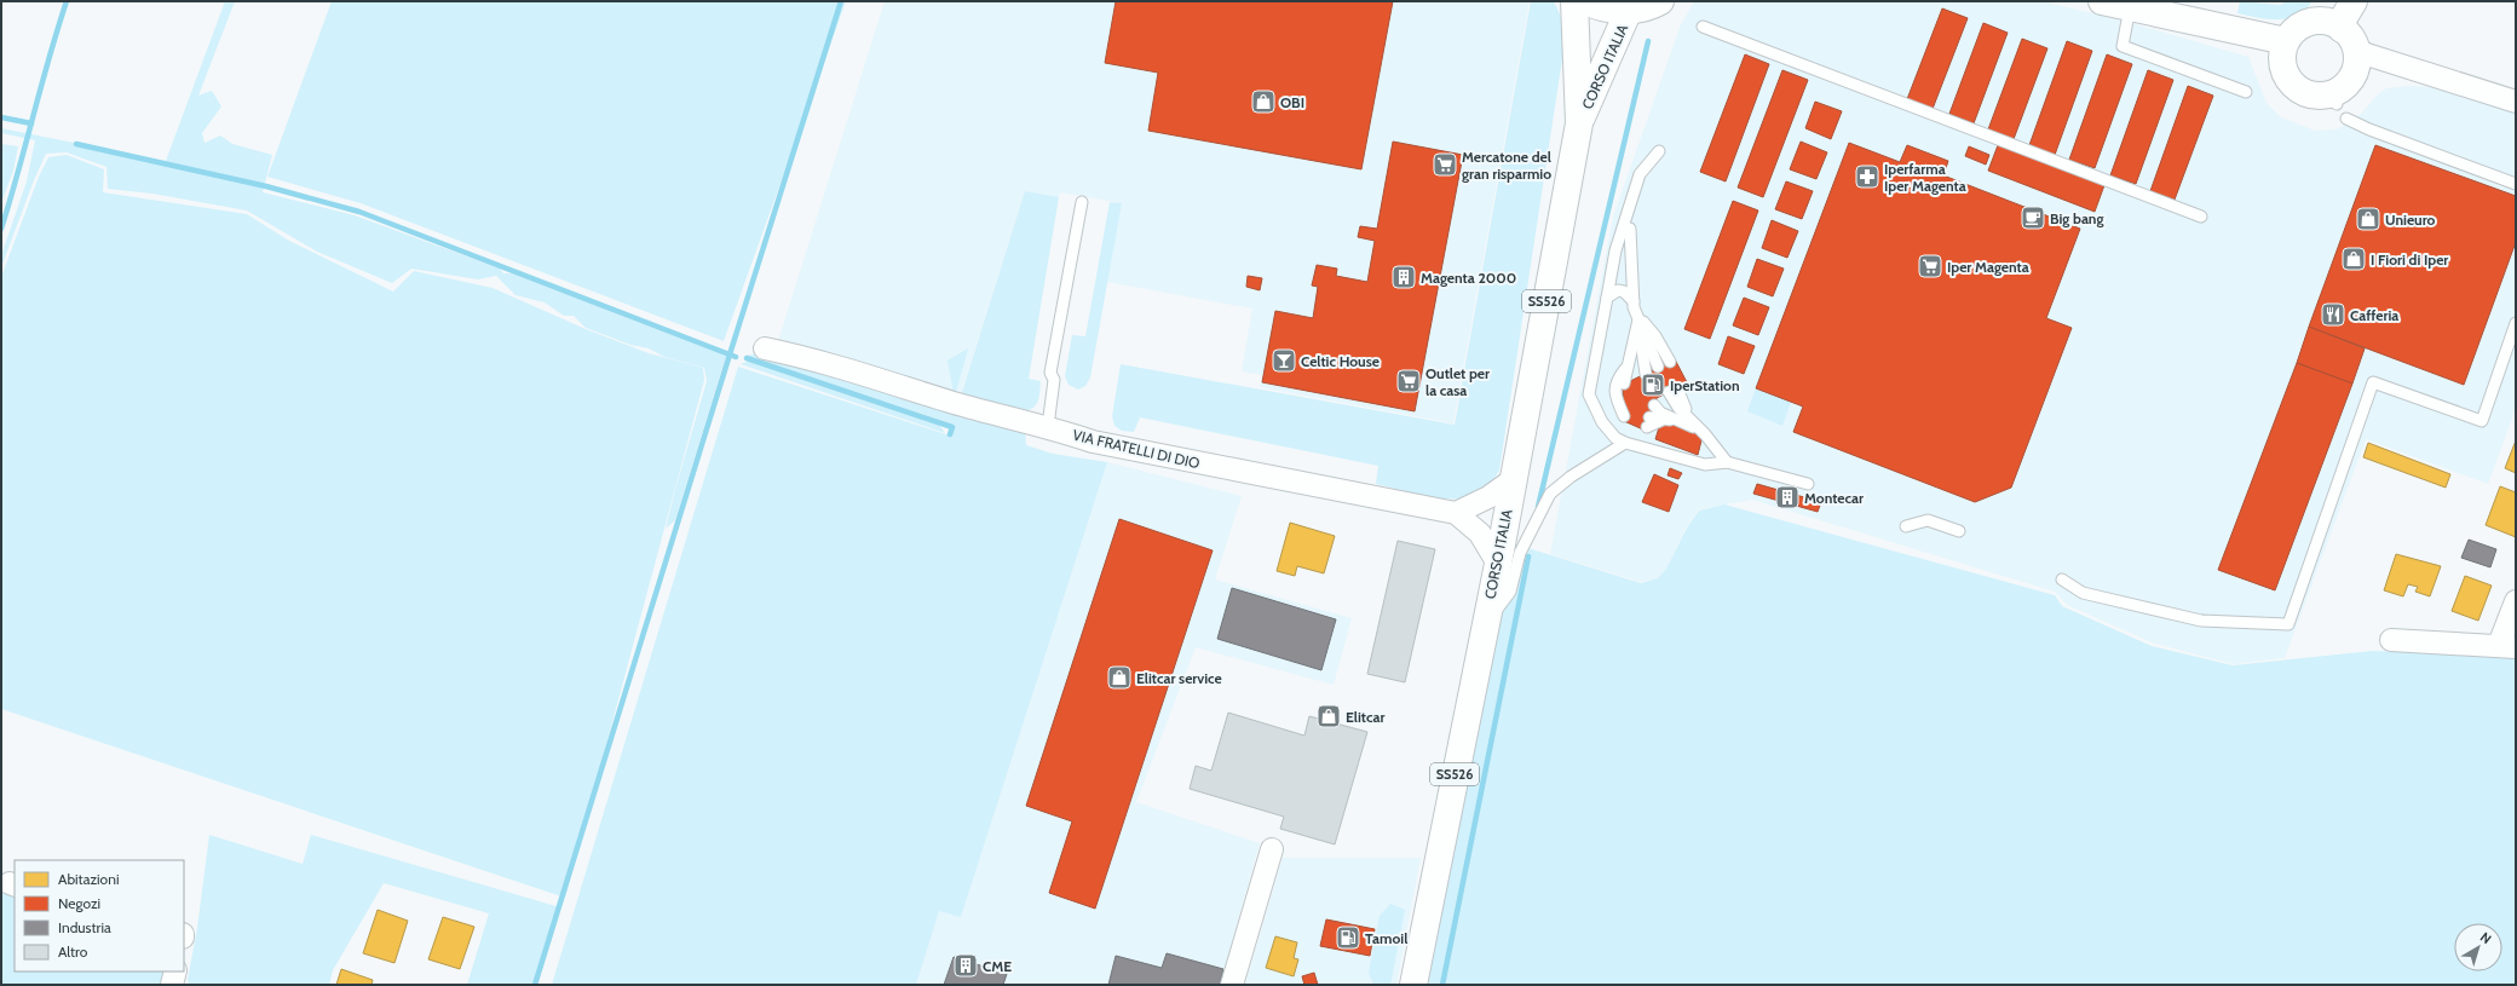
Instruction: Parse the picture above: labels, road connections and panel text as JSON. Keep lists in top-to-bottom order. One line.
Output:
{"streets":{"main road":["CORSO ITALIA","SS526"],"street":["VIA FRATELLI DI DIO"]},"crossings":[["CORSO ITALIA","VIA FRATELLI DI DIO"]],"places":{"shop":["OBI","Unieuro","I Fiori di Iper","Elitcar service","Elitcar"],"supermarket":["Mercatone del gran risparmio","Iper Magenta","Outlet per la casa"],"pharmacy":["Iperfarma Iper Magenta"],"cafe":["Big bang"],"building":["Magenta 2000","Montecar","CME"],"restaurant":["Cafferia"],"bar":["Celtic House"],"fuel station":["IperStation","Tamoil"]},"legend":["Abitazioni","Negozi","Industria","Altro"],"north":"top right"}
